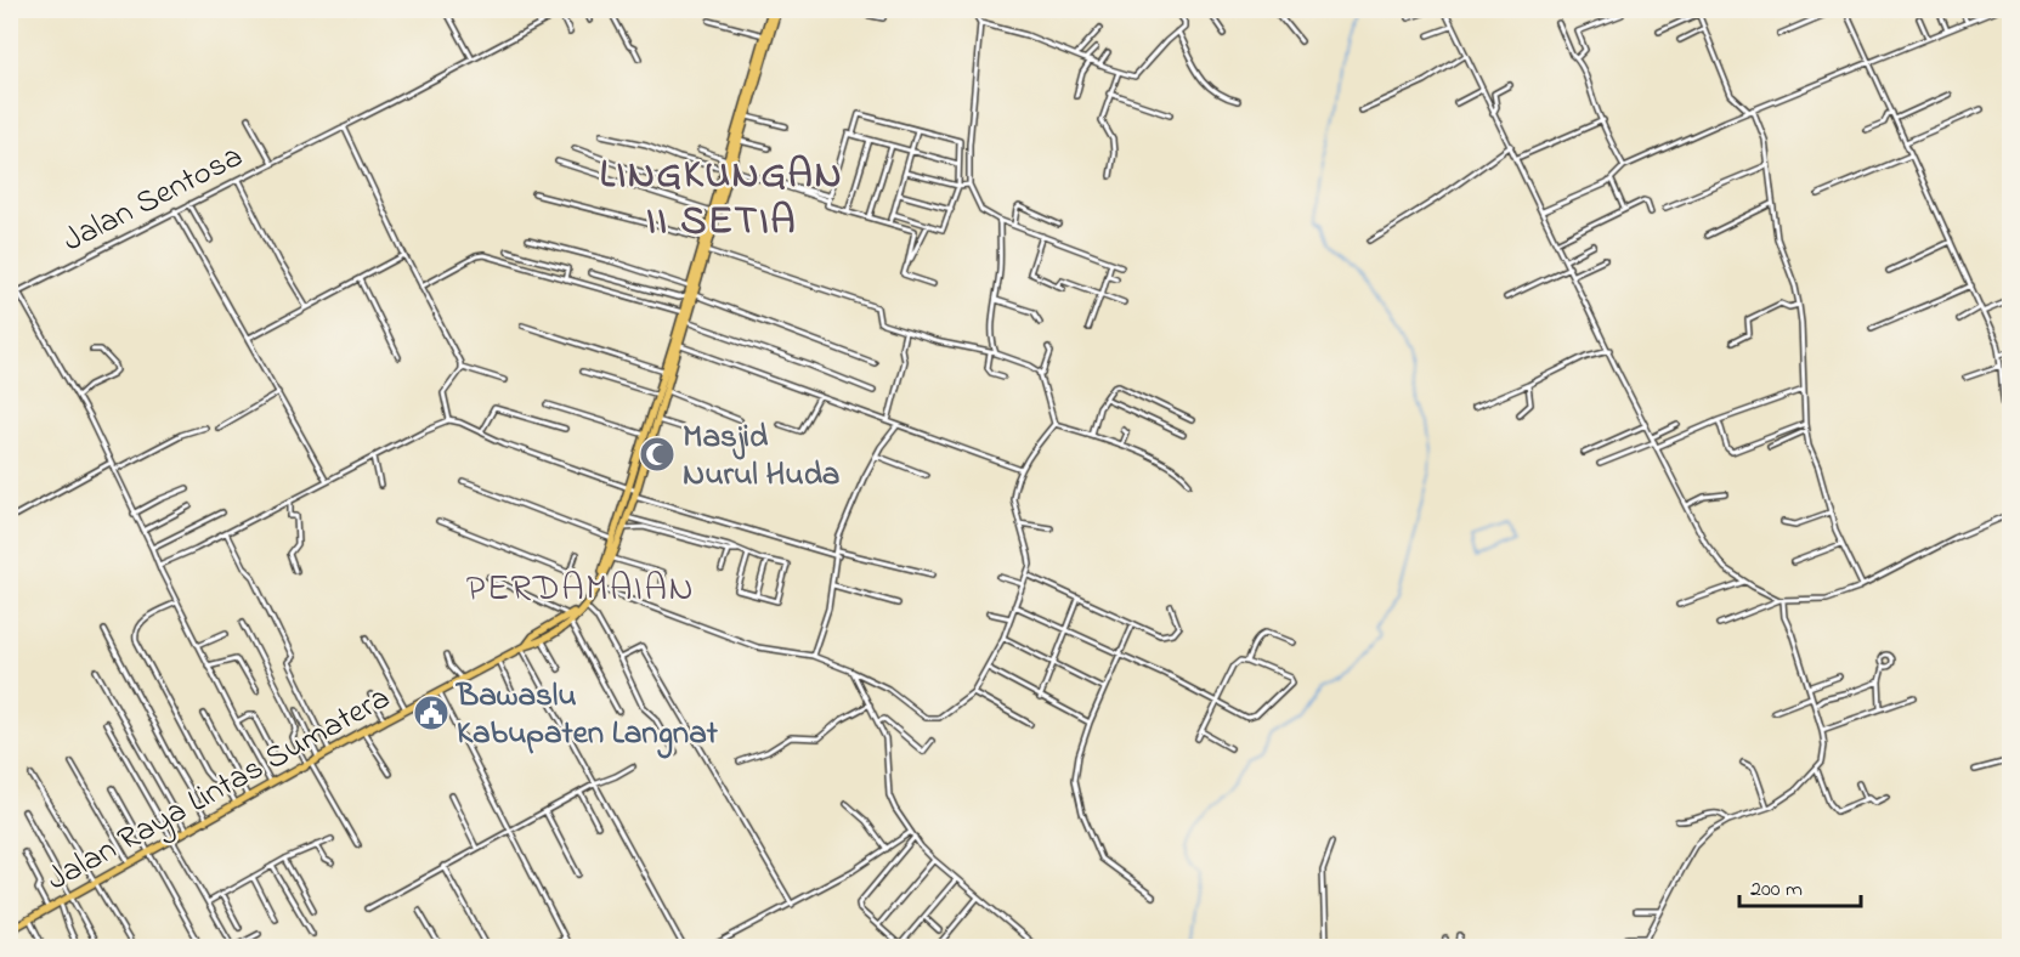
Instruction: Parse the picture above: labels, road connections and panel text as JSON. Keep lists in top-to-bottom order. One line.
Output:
{"streets":{"highway":["Jalan Raya Lintas Sumatera"],"street":["Jalan Sentosa"]},"districts":["LINGKUNGAN II SETIA","PERDAMAIAN"],"places":{"mosque":["Masjid Nurul Huda"],"public building":["Bawaslu Kabupaten Langnat"]},"scale_bar":"200 m"}
